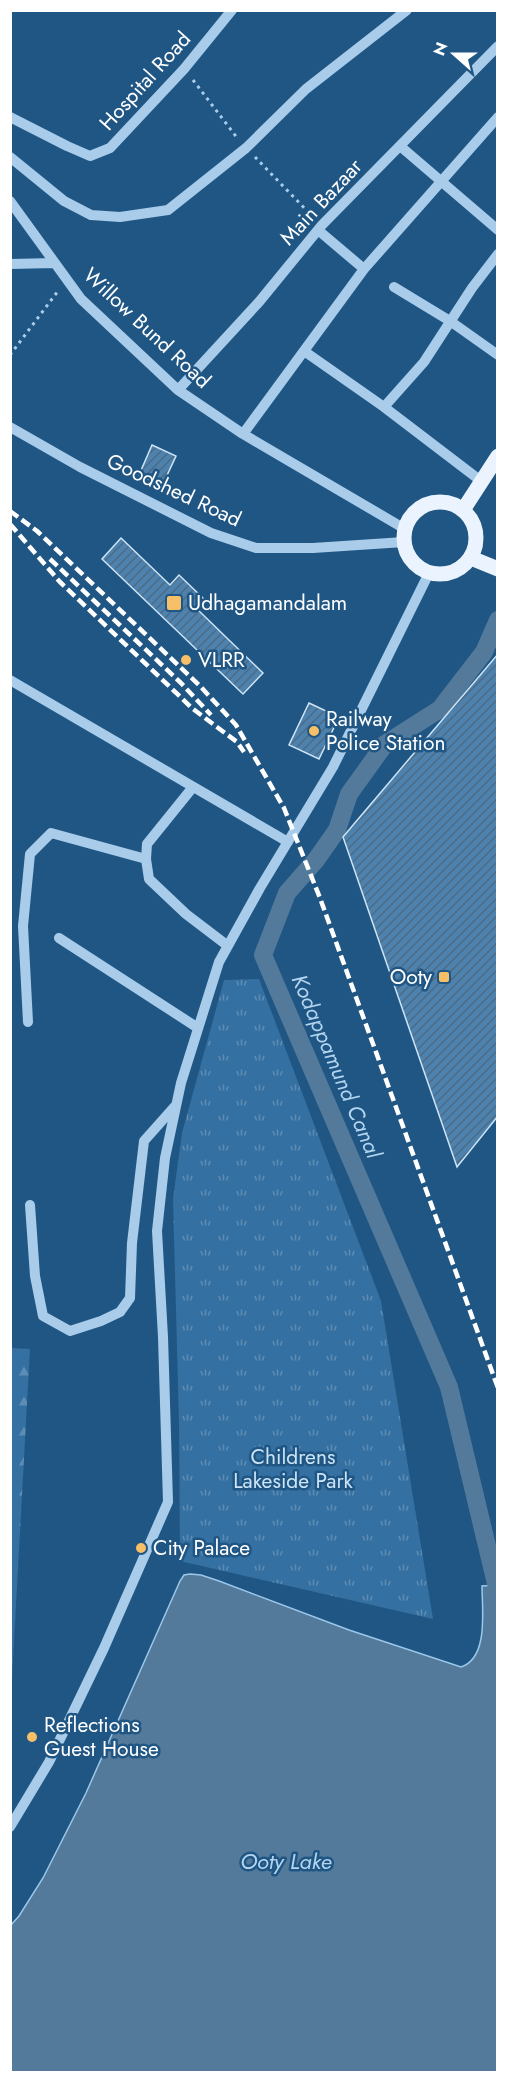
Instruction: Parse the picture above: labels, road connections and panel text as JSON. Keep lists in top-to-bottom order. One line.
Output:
{"streets":{"street":["Hospital Road","Main Bazaar","Willow Bund Road","Goodshed Road"]},"crossings":[["Main Bazaar","Willow Bund Road"],["Willow Bund Road","Goodshed Road"]],"water":["Kodappamund Canal","Ooty Lake"],"parks":["Childrens Lakeside Park"],"places":{"transit":["Udhagamandalam","Ooty"],"other":["VLRR","Railway Police Station","City Palace","Reflections Guest House"]},"north":"left"}
